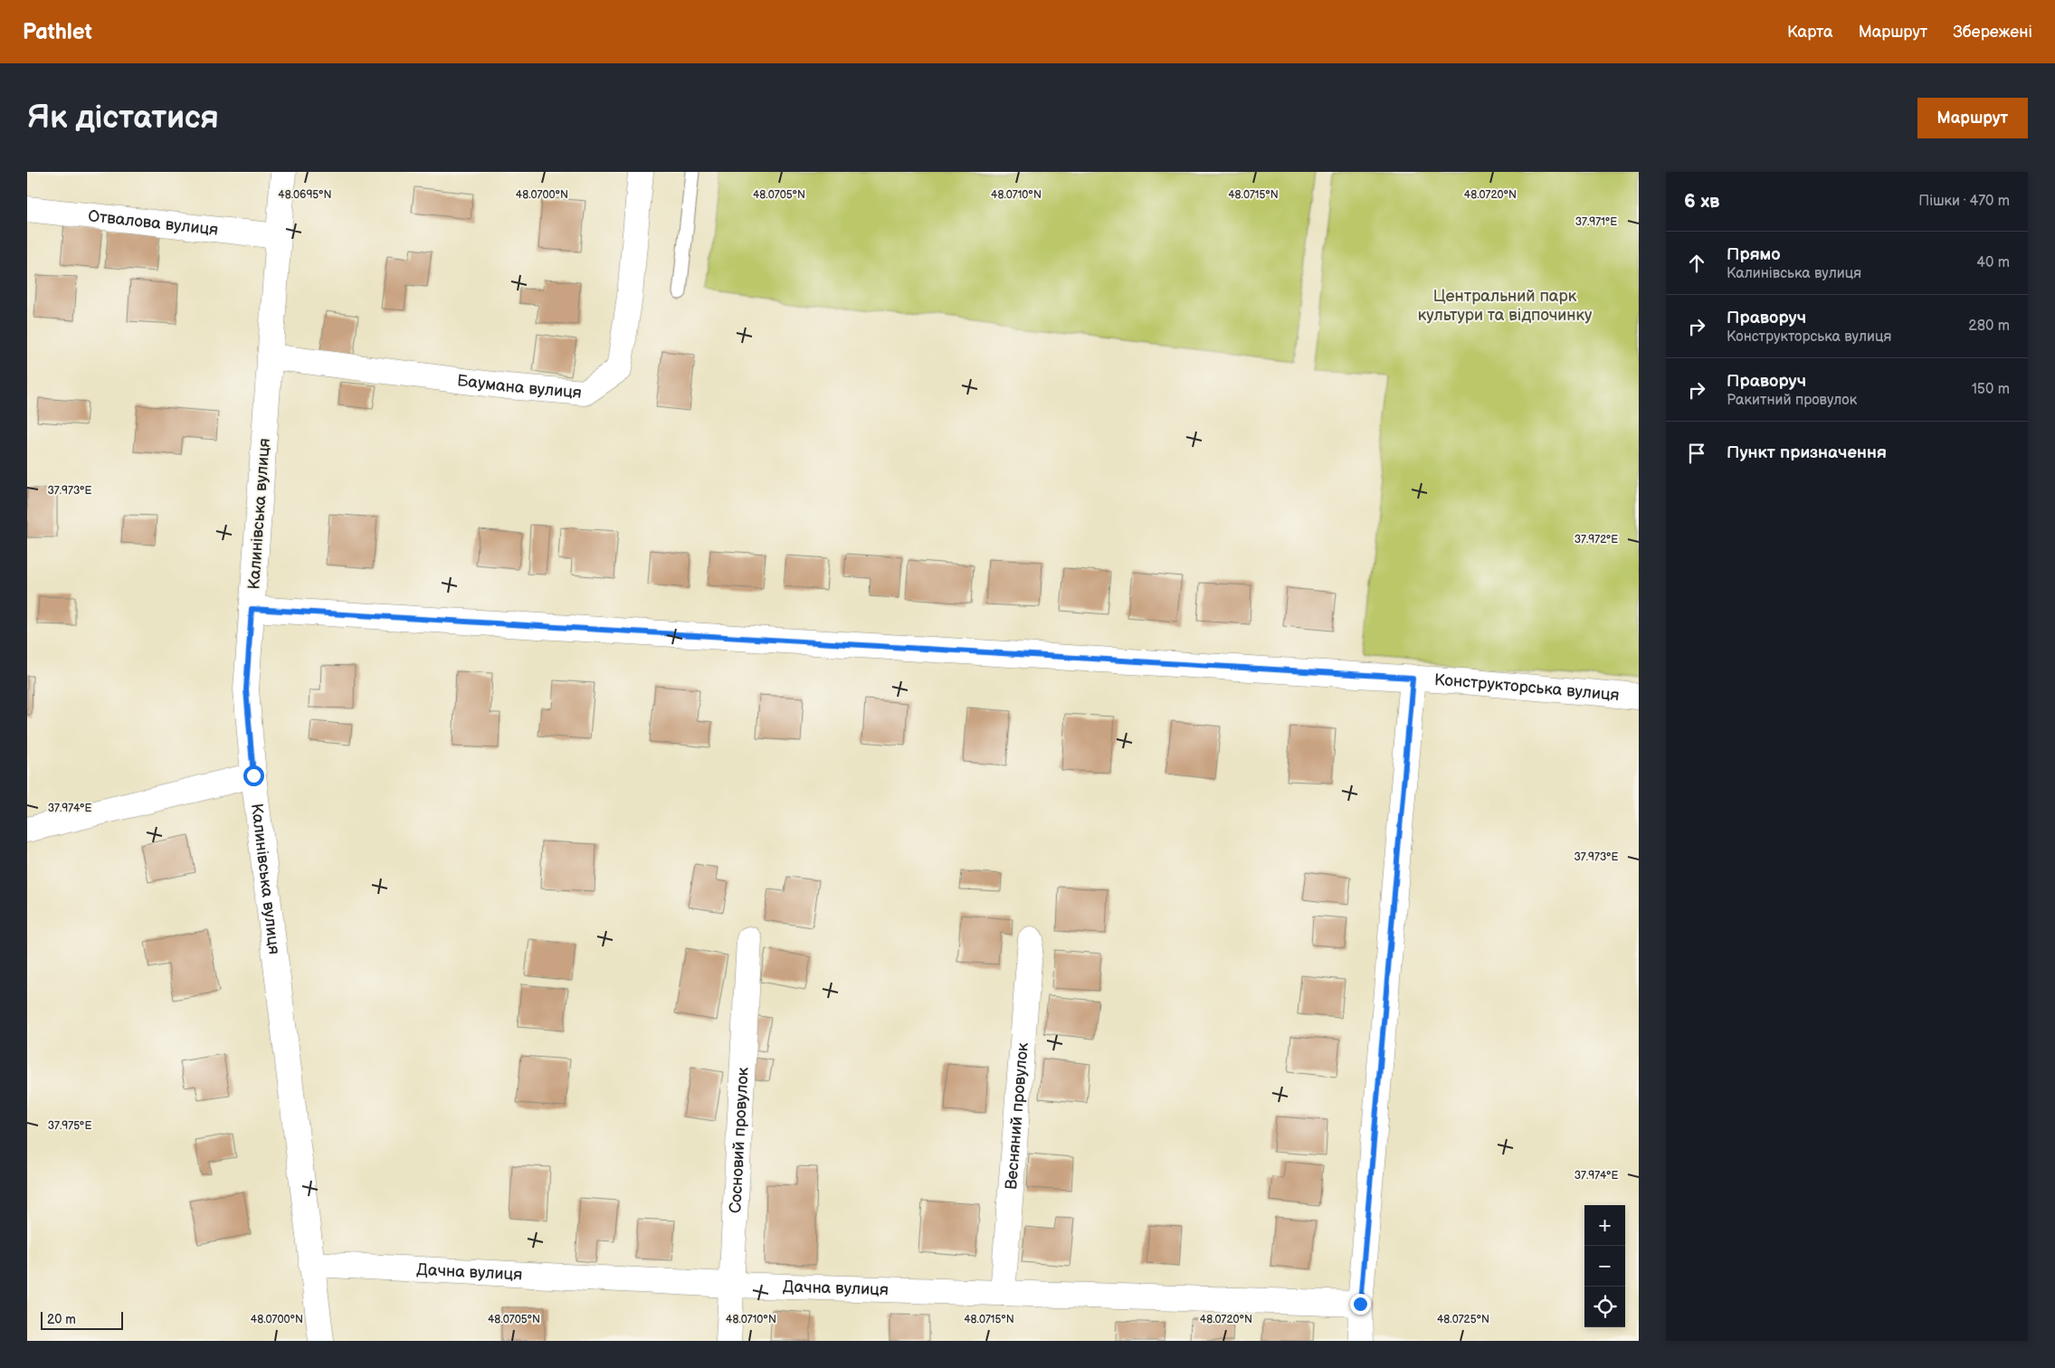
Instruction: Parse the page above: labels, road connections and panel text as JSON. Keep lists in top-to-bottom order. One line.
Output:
{"streets":{"street":["Отвалова вулиця","Баумана вулиця","Калинівська вулиця","Конструкторська вулиця","Весняний провулок","Сосновий провулок","Дачна вулиця"]},"crossings":[["Отвалова вулиця","Калинівська вулиця"],["Баумана вулиця","Калинівська вулиця"],["Калинівська вулиця","Конструкторська вулиця"],["Калинівська вулиця","Дачна вулиця"],["Весняний провулок","Дачна вулиця"],["Сосновий провулок","Дачна вулиця"]],"parks":["Центральний парк культури та відпочинку"],"scale_bar":"20 m","page":{"header":"Pathlet","nav":["Карта","Маршрут","Збережені"],"buttons":"Маршрут","title":"Як дістатися","heading":["6 хв","Пішки · 470 m"],"list":[["Прямо","Калинівська вулиця","40 m"],["Праворуч","Конструкторська вулиця","280 m"],["Праворуч","Ракитний провулок","150 m"],"Пункт призначення"],"map_buttons":["+","−"],"scale":"20 m"},"coordinates":["48.0695°N","48.0700°N","48.0710°N","48.0715°N","48.0705°N","48.0720°N","37.971°E","37.973°E","37.972°E","37.974°E","37.975°E","48.0725°N"]}
